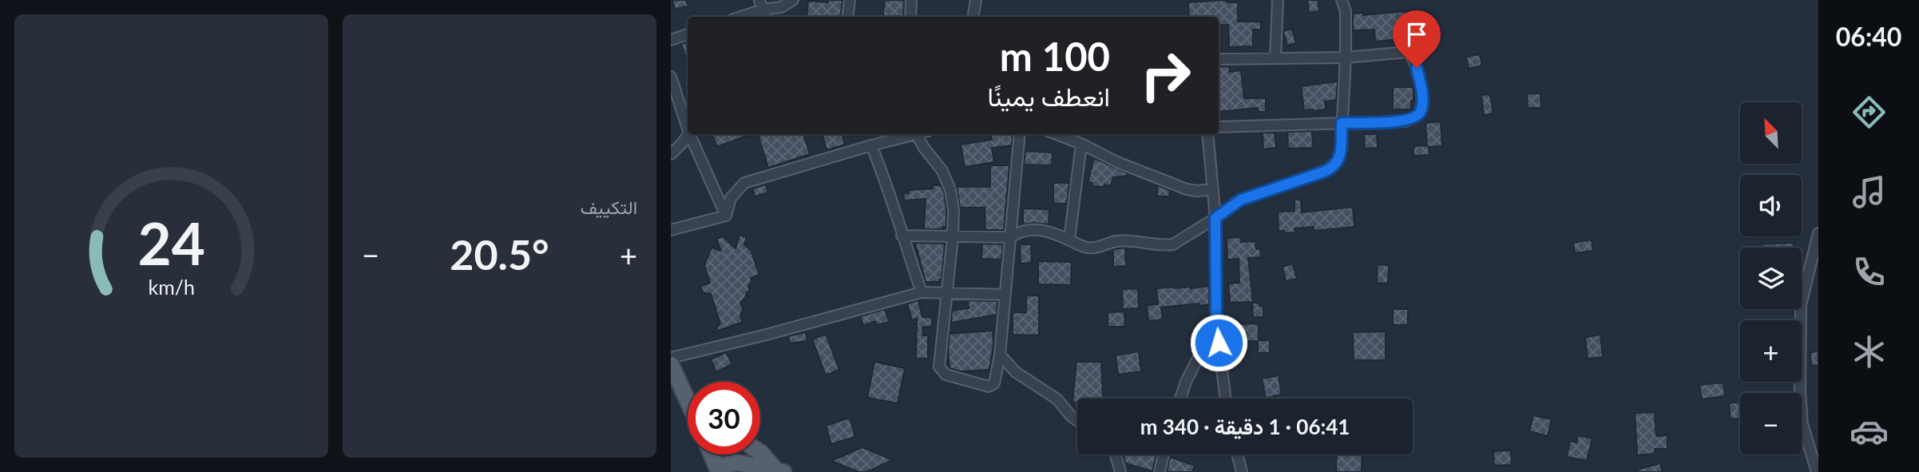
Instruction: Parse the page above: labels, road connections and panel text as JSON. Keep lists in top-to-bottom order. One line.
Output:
{"north":"top left","page":{"tabs":"06:40","tile":"التكييف","turn":["100 m","انعطف يمينًا"],"map_buttons":["+","−"],"heat":["−","20.5°","+"],"limit":"30","trip":"06:41 · 1 دقيقة · 340 m","gauge":["24","km/h"]}}
